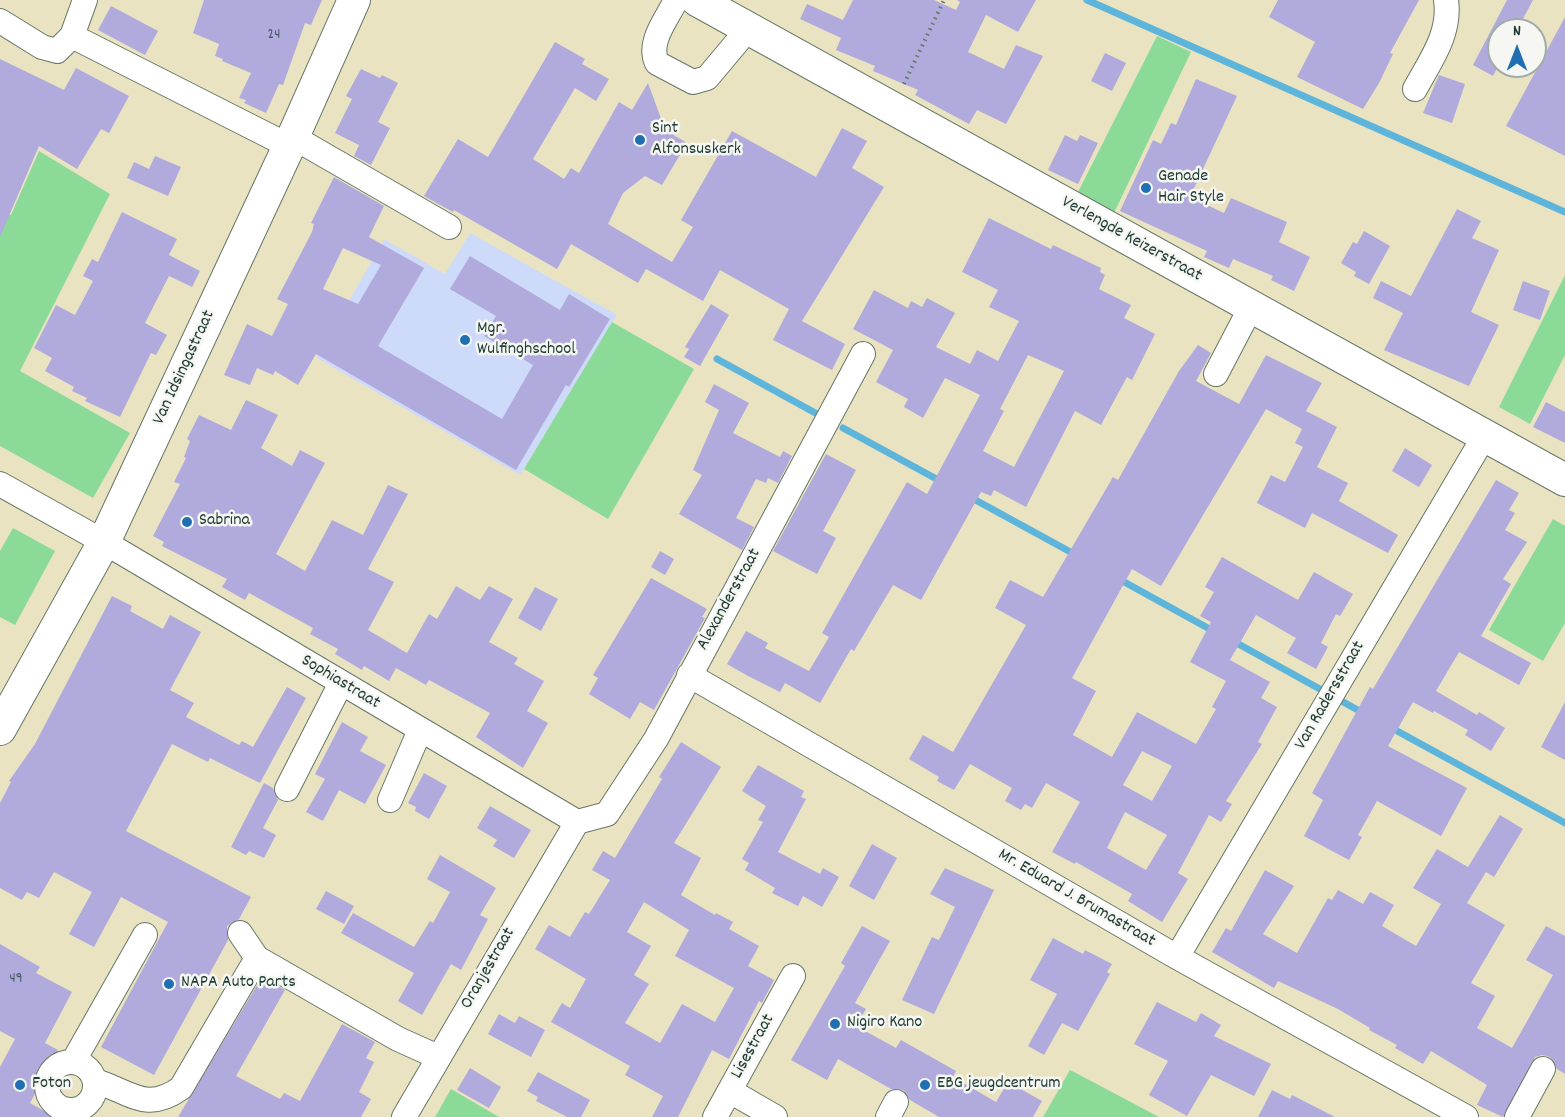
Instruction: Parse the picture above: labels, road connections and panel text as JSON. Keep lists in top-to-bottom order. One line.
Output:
{"streets":{"main road":["Verlengde Keizerstraat","Van Idsingastraat"],"street":["Alexanderstraat","Sophiastraat","Van Radersstraat","Mr. Eduard J. Brumastraat","Oranjestraat","Lisestraat"]},"crossings":[["Verlengde Keizerstraat","Van Radersstraat"],["Van Idsingastraat","Sophiastraat"],["Alexanderstraat","Sophiastraat"],["Alexanderstraat","Mr. Eduard J. Brumastraat"],["Alexanderstraat","Oranjestraat"],["Sophiastraat","Oranjestraat"],["Van Radersstraat","Mr. Eduard J. Brumastraat"]],"places":["Sint Alfonsuskerk","Genade Hair Style","Mgr. Wulfinghschool","Sabrina","NAPA Auto Parts","Nigiro Kano","Foton","EBG jeugdcentrum"],"house_numbers":["24","49"],"north":"top"}
